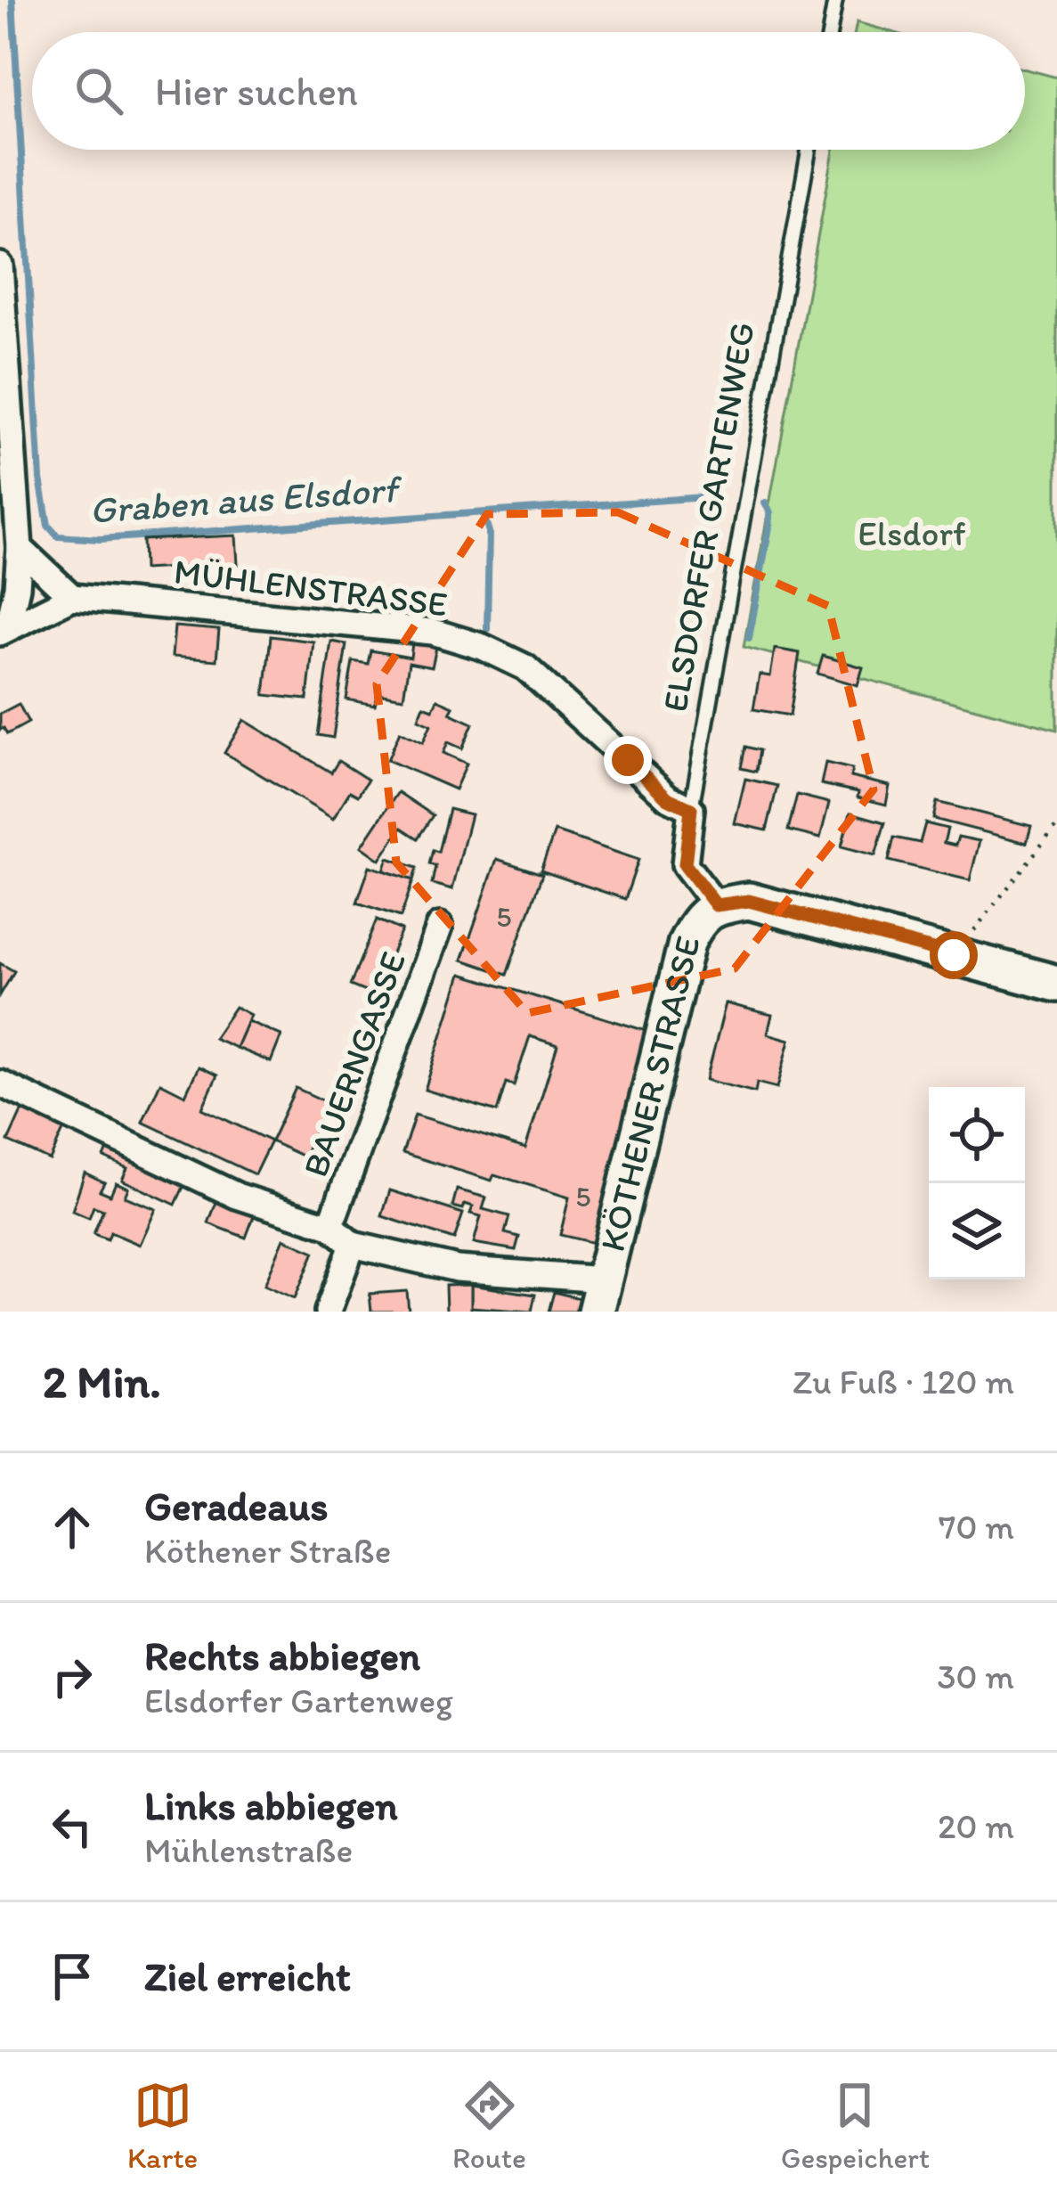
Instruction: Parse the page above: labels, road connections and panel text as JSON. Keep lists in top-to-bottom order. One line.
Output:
{"streets":{"street":["ELSDORFER GARTENWEG","MÜHLENSTRASSE","BAUERNGASSE","KÖTHENER STRASSE"]},"crossings":[["ELSDORFER GARTENWEG","MÜHLENSTRASSE"],["ELSDORFER GARTENWEG","KÖTHENER STRASSE"],["BAUERNGASSE","KÖTHENER STRASSE"]],"water":["Graben aus Elsdorf"],"parks":["Elsdorf"],"house_numbers":["5","5"],"page":{"search":"Hier suchen","heading":["2 Min.","Zu Fuß · 120 m"],"list":[["Geradeaus","Köthener Straße","70 m"],["Rechts abbiegen","Elsdorfer Gartenweg","30 m"],["Links abbiegen","Mühlenstraße","20 m"],"Ziel erreicht"],"nav":["Karte","Route","Gespeichert"]}}
